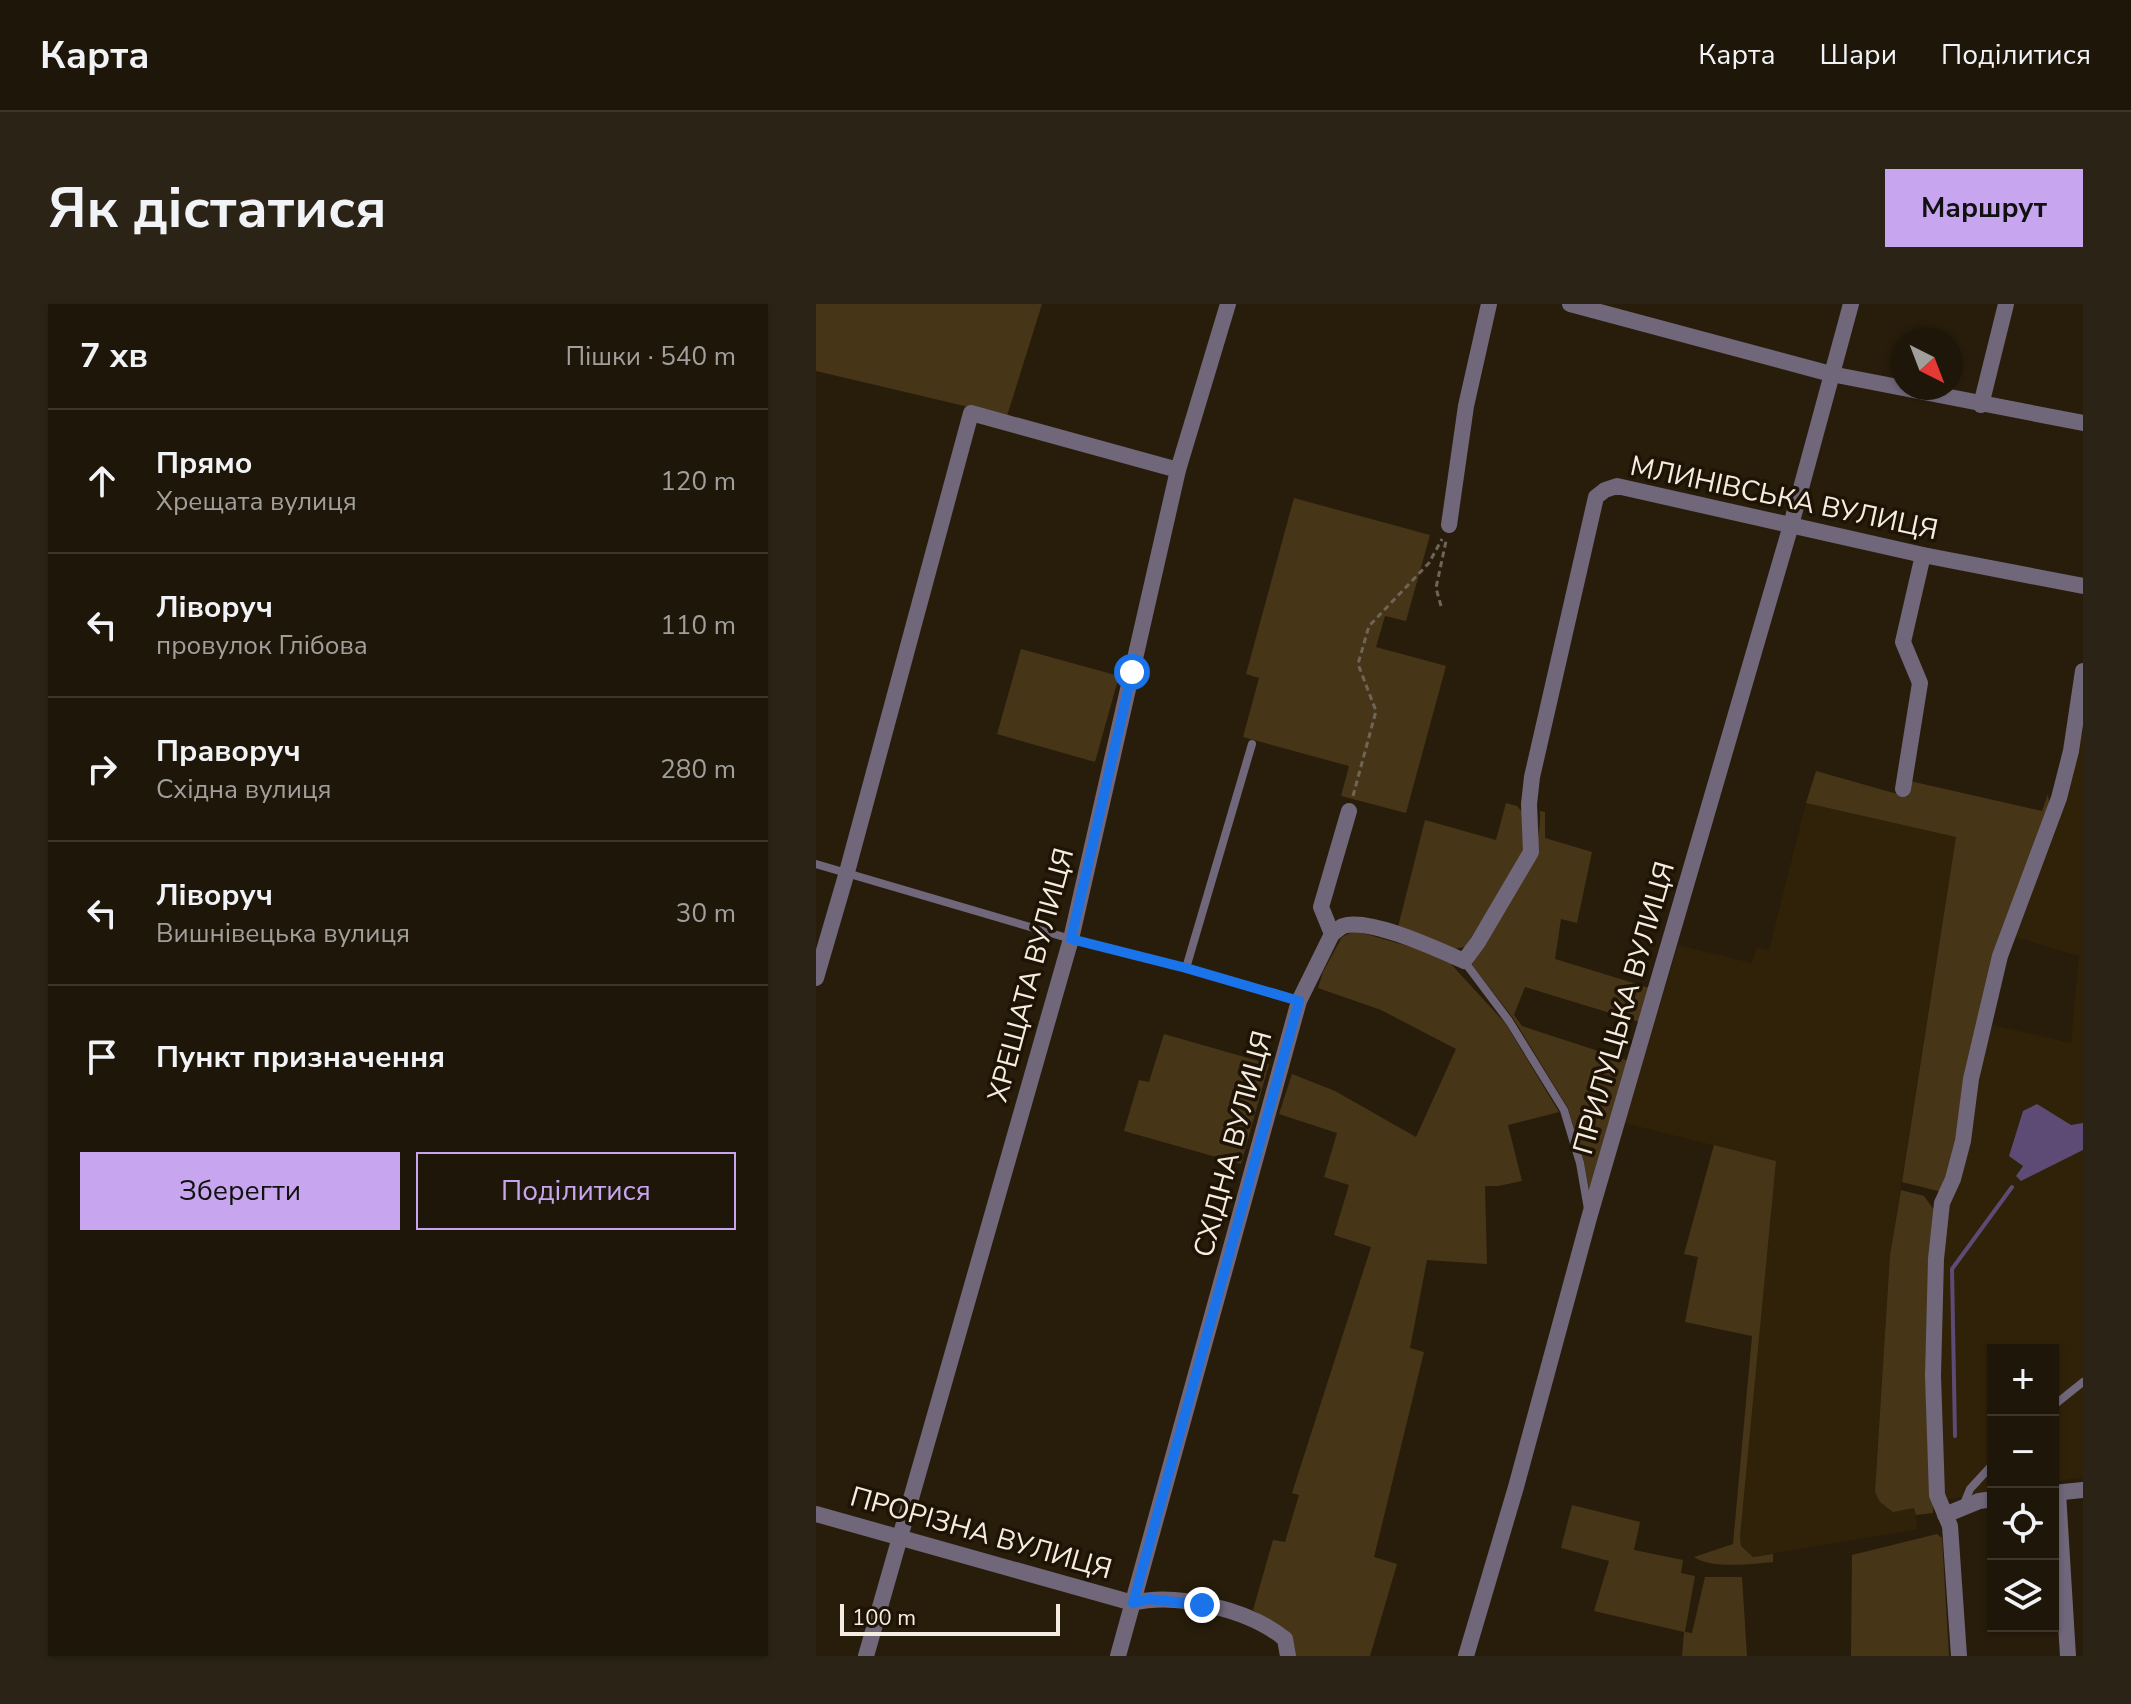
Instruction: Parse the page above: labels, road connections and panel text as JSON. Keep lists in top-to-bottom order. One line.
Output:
{"streets":{"street":["МЛИНІВСЬКА ВУЛИЦЯ","ХРЕЩАТА ВУЛИЦЯ","ПРИЛУЦЬКА ВУЛИЦЯ","СХІДНА ВУЛИЦЯ","ПРОРІЗНА ВУЛИЦЯ"]},"crossings":[["МЛИНІВСЬКА ВУЛИЦЯ","ПРИЛУЦЬКА ВУЛИЦЯ"],["ХРЕЩАТА ВУЛИЦЯ","ПРОРІЗНА ВУЛИЦЯ"],["СХІДНА ВУЛИЦЯ","ПРОРІЗНА ВУЛИЦЯ"]],"scale_bar":"100 m","north":"bottom right","page":{"header":"Карта","nav":["Карта","Шари","Поділитися"],"buttons":["Маршрут",["Зберегти","Поділитися"]],"title":"Як дістатися","heading":["7 хв","Пішки · 540 m"],"list":[["Прямо","Хрещата вулиця","120 m"],["Ліворуч","провулок Глібова","110 m"],["Праворуч","Східна вулиця","280 m"],["Ліворуч","Вишнівецька вулиця","30 m"],"Пункт призначення"],"map_buttons":["+","−"],"scale":"100 m"}}
